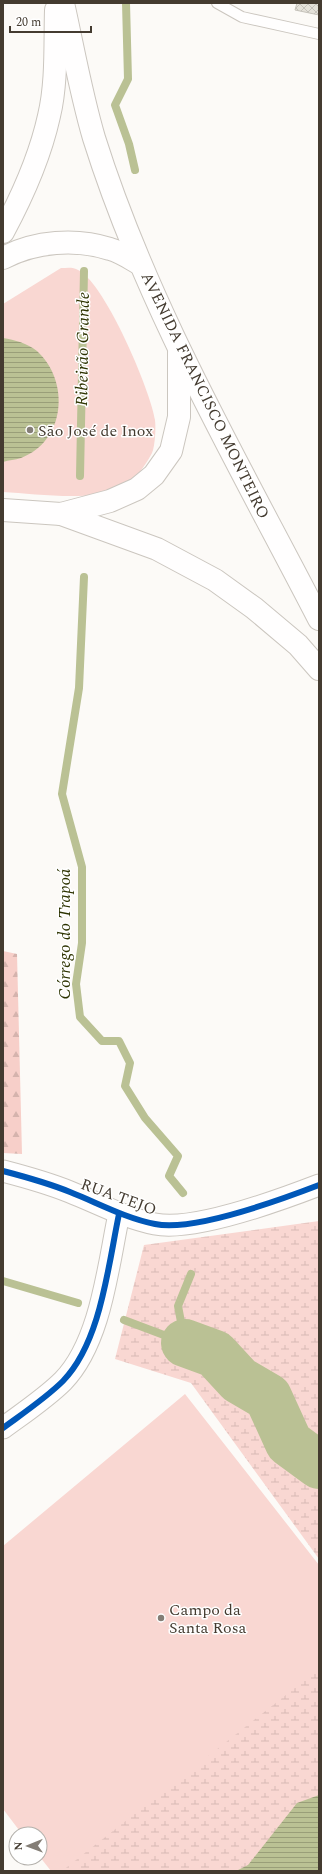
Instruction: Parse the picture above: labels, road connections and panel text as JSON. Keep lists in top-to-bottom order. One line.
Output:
{"streets":{"main road":["AVENIDA FRANCISCO MONTEIRO"],"street":["RUA TEJO"]},"water":["Ribeirão Grande","Córrego do Trapoá"],"places":["São José de Inox","Campo da Santa Rosa"],"scale_bar":"20 m","north":"left"}
